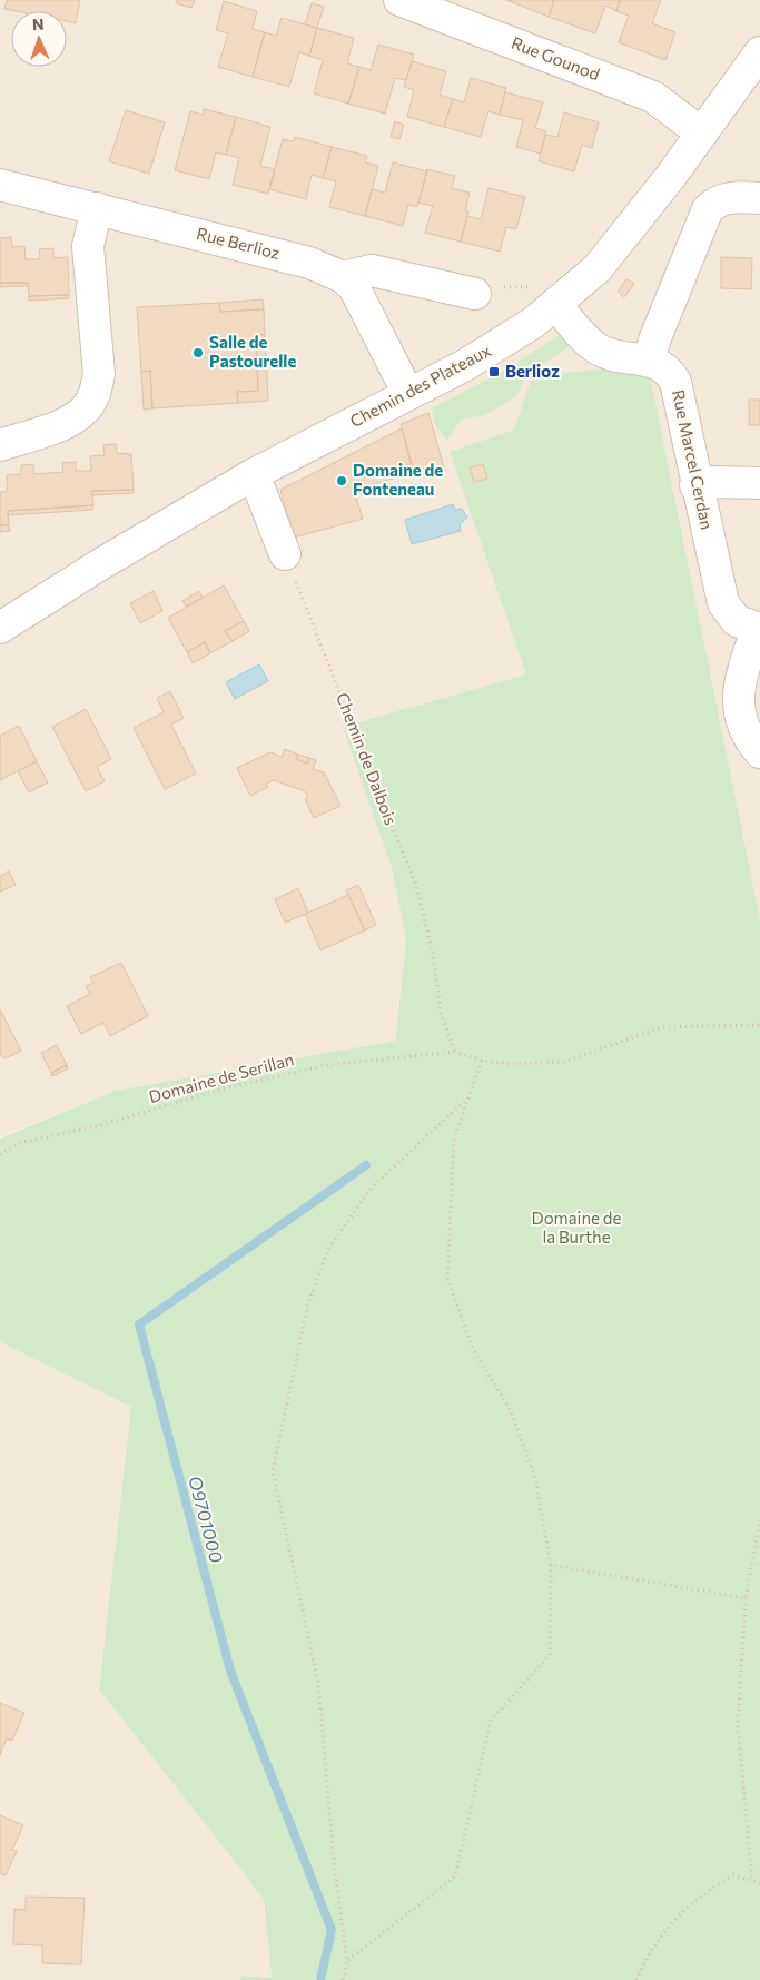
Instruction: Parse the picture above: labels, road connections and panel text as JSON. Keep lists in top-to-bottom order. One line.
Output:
{"streets":{"street":["Rue Gounod","Rue Berlioz","Chemin des Plateaux","Rue Marcel Cerdan"],"path":["Chemin de Dalbois","Domaine de Serillan"]},"crossings":[["Rue Gounod","Chemin des Plateaux"],["Rue Berlioz","Chemin des Plateaux"],["Chemin des Plateaux","Rue Marcel Cerdan"],["Chemin de Dalbois","Domaine de Serillan"]],"water":["O9701000"],"parks":["Domaine de la Burthe"],"places":{"other":["Salle de Pastourelle","Domaine de Fonteneau"],"transit":["Berlioz"]},"north":"top"}
